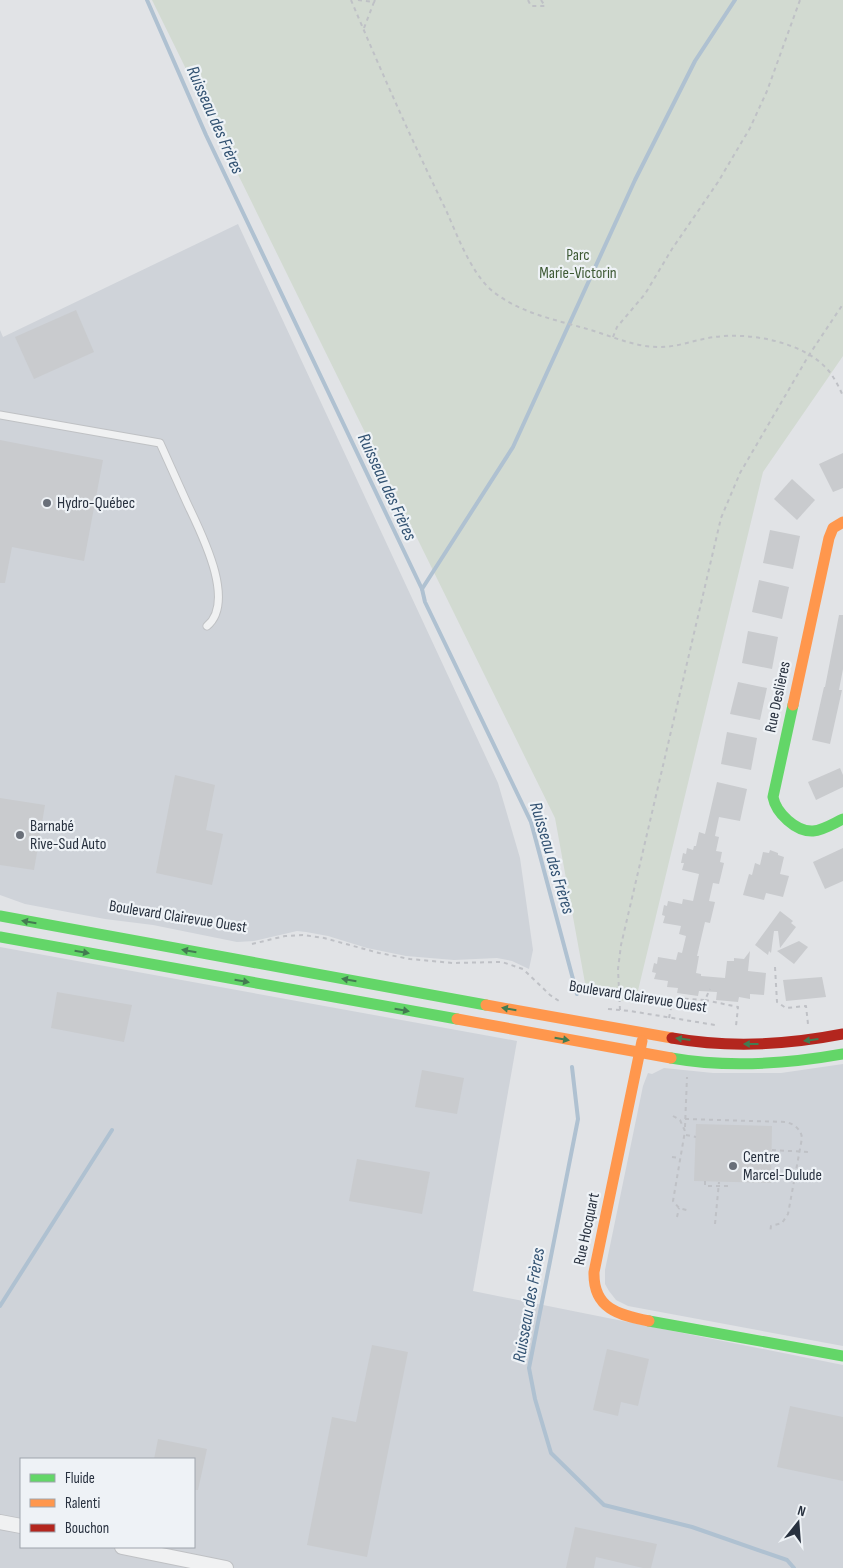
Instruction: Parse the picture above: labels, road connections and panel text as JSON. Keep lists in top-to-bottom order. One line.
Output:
{"streets":{"street":["Rue Deslières","Boulevard Clairevue Ouest","Rue Hocquart"]},"crossings":[["Boulevard Clairevue Ouest","Rue Hocquart"]],"water":["Ruisseau des Frères"],"parks":["Parc Marie-Victorin"],"places":["Hydro-Québec","Barnabé Rive-Sud Auto","Centre Marcel-Dulude"],"legend":["Fluide","Ralenti","Bouchon"],"north":"top"}
